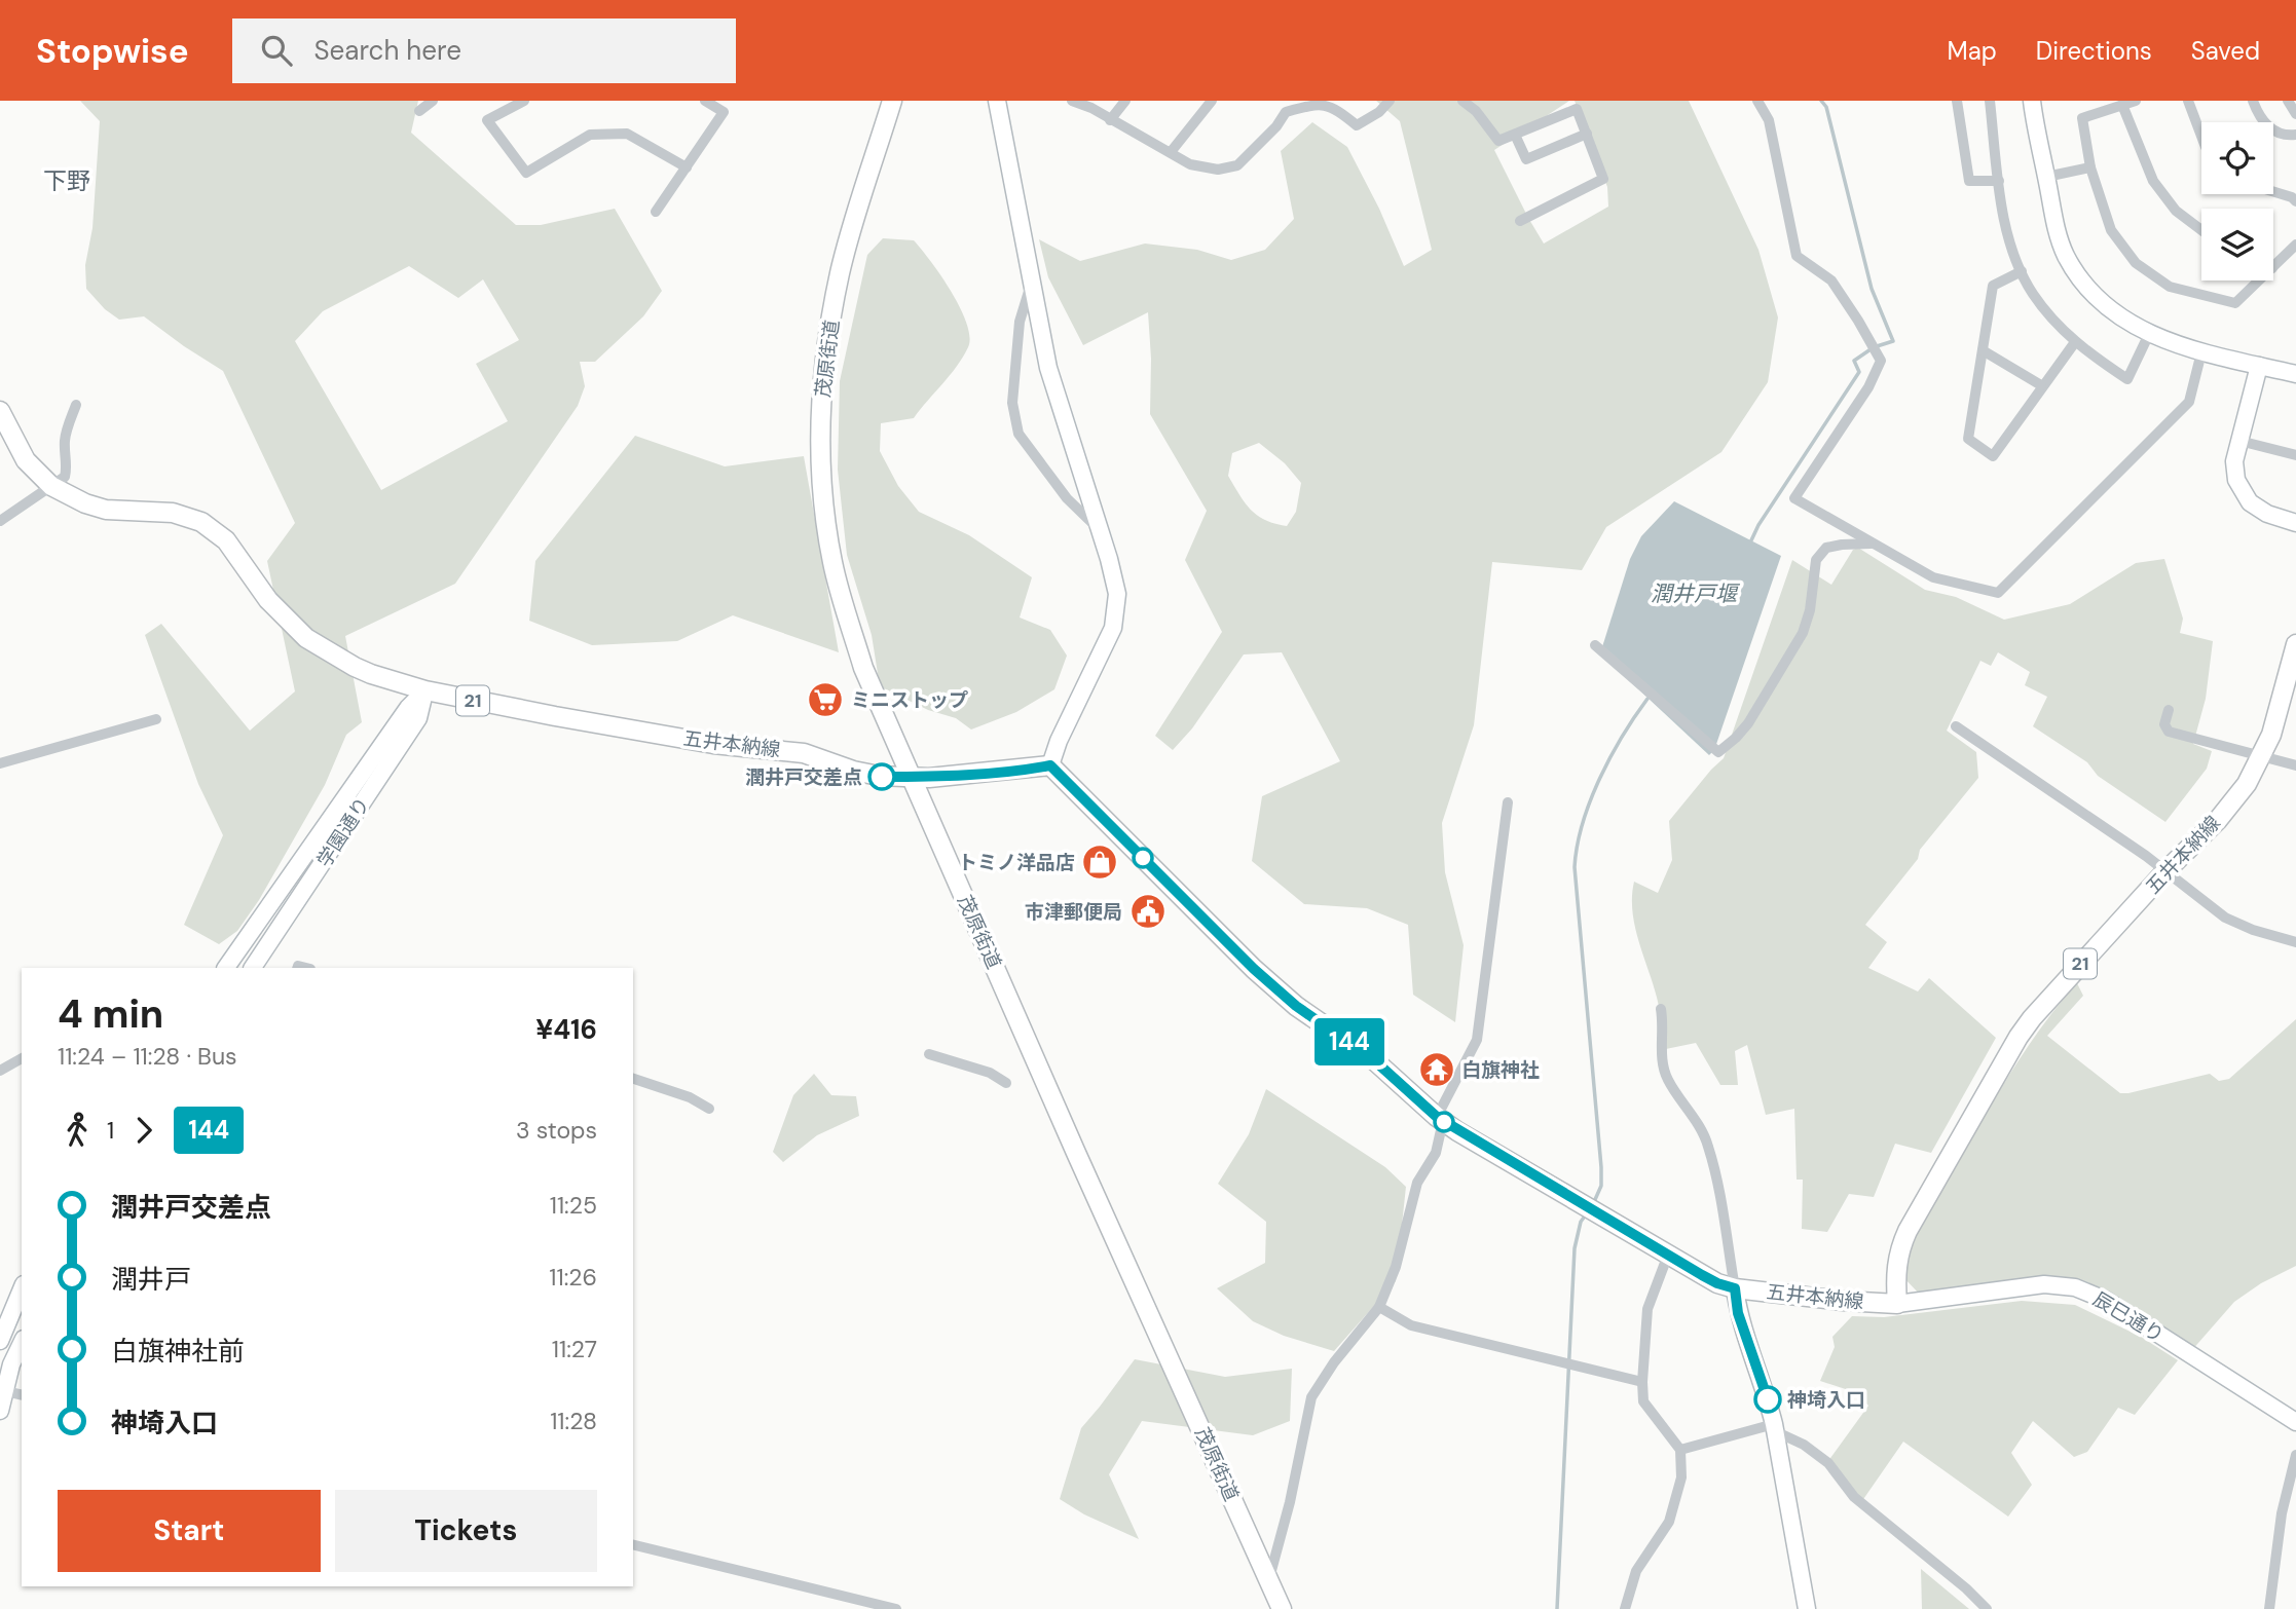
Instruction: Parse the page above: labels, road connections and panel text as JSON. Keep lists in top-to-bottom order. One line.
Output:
{"streets":{"main road":["茂原街道","21","五井本納線"],"street":["学園通り","辰巳通り"]},"crossings":[["茂原街道","五井本納線"],["五井本納線","学園通り"],["五井本納線","辰巳通り"]],"districts":["下野"],"water":["潤井戸堰"],"places":{"supermarket":["ミニストップ"],"other":["潤井戸交差点","神埼入口"],"shop":["トミノ洋品店"],"public building":["市津郵便局"],"temple":["白旗神社"]},"lines":["bus line 144"],"page":{"header":"Stopwise","search":"Search here","nav":["Map","Directions","Saved"],"on_map":"144","heading":["4 min","11:24 – 11:28 · Bus","¥416"],"legs":["1","144","3 stops"],"list":[{"name":"潤井戸交差点","value":"11:25"},{"name":"潤井戸","value":"11:26"},{"name":"白旗神社前","value":"11:27"},{"name":"神埼入口","value":"11:28"}],"buttons":["Start","Tickets"]}}
